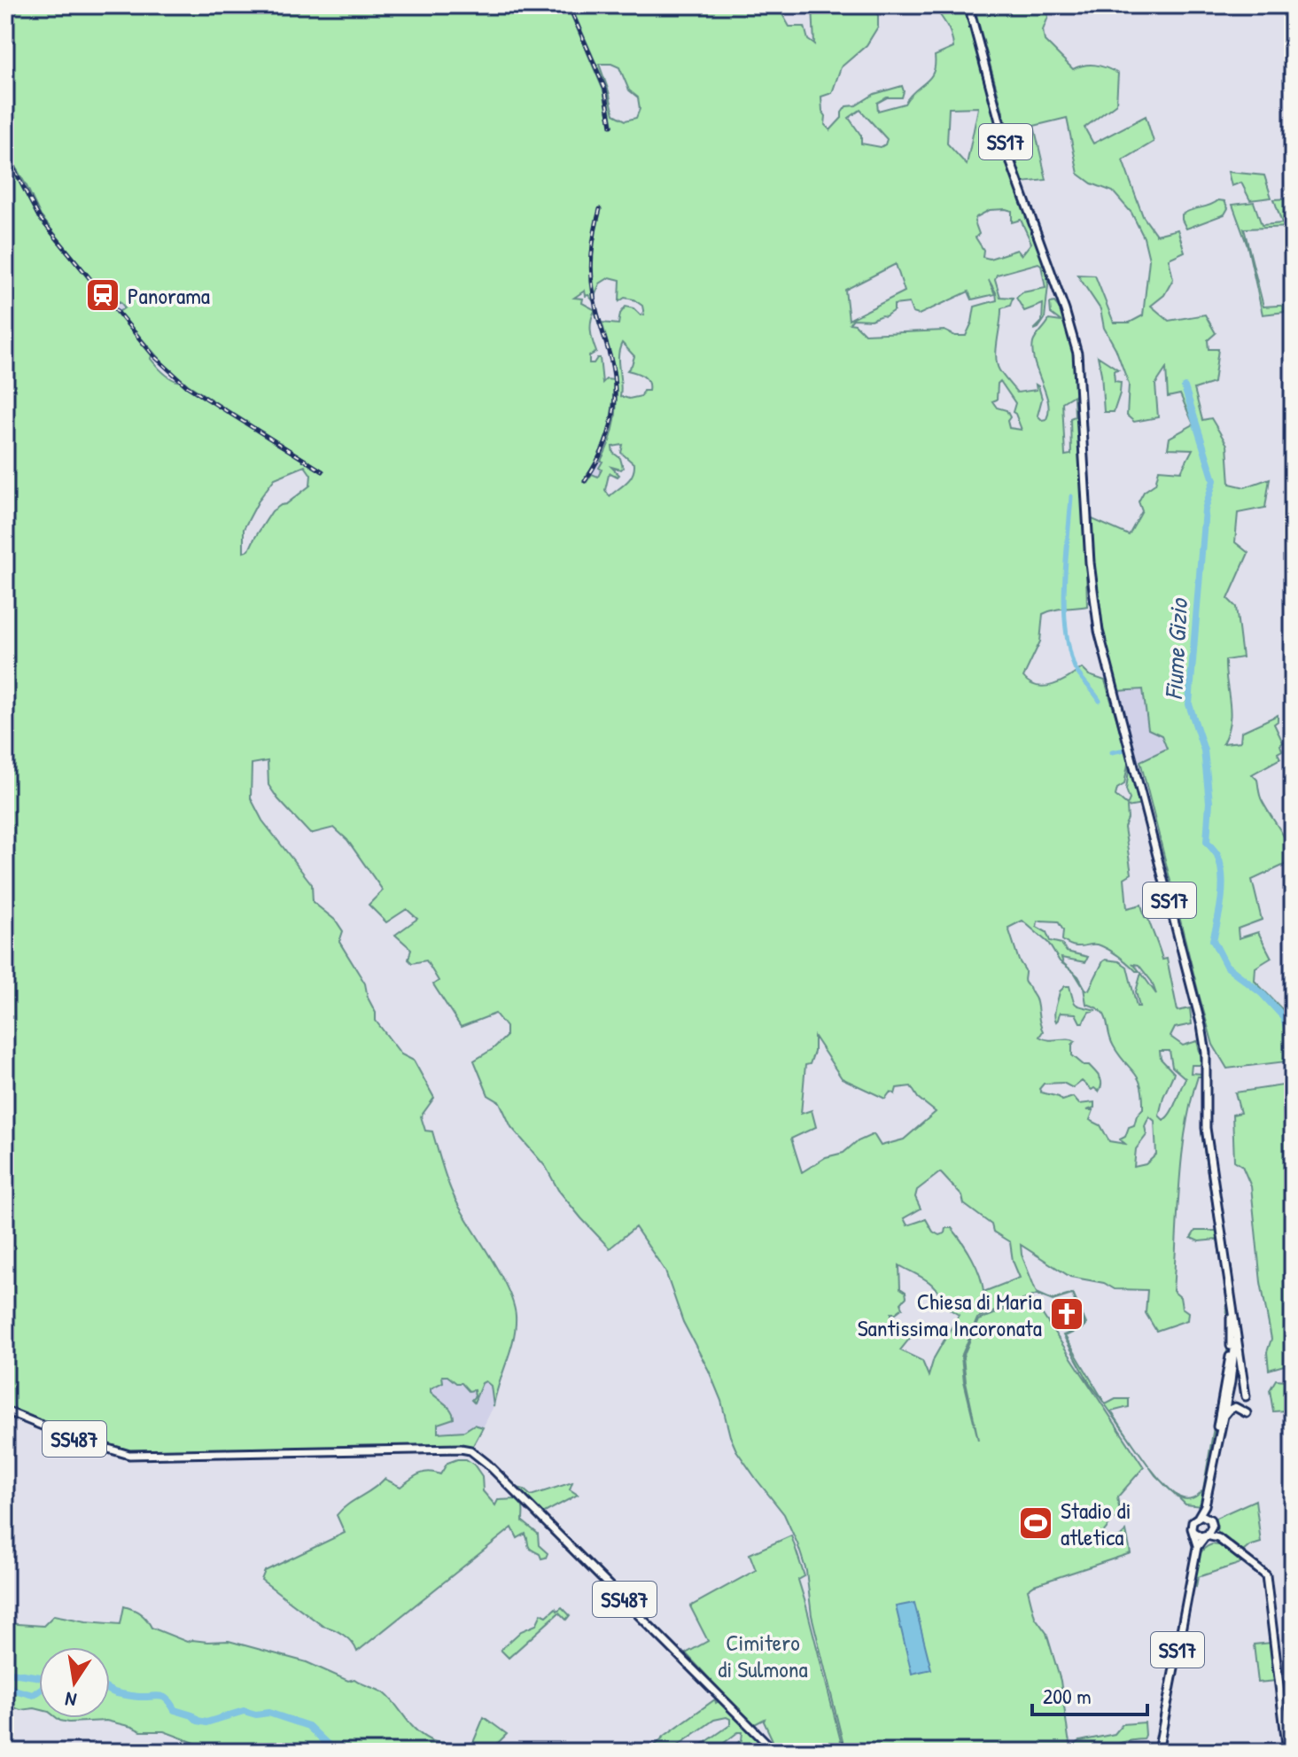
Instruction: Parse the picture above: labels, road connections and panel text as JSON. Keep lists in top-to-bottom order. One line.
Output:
{"streets":{"main road":["SS17","SS487"]},"water":["Fiume Gizio"],"parks":["Cimitero di Sulmona"],"places":{"station":["Panorama"],"church":["Chiesa di Maria Santissima Incoronata"],"sports":["Stadio di atletica"]},"scale_bar":"200 m","north":"bottom"}
